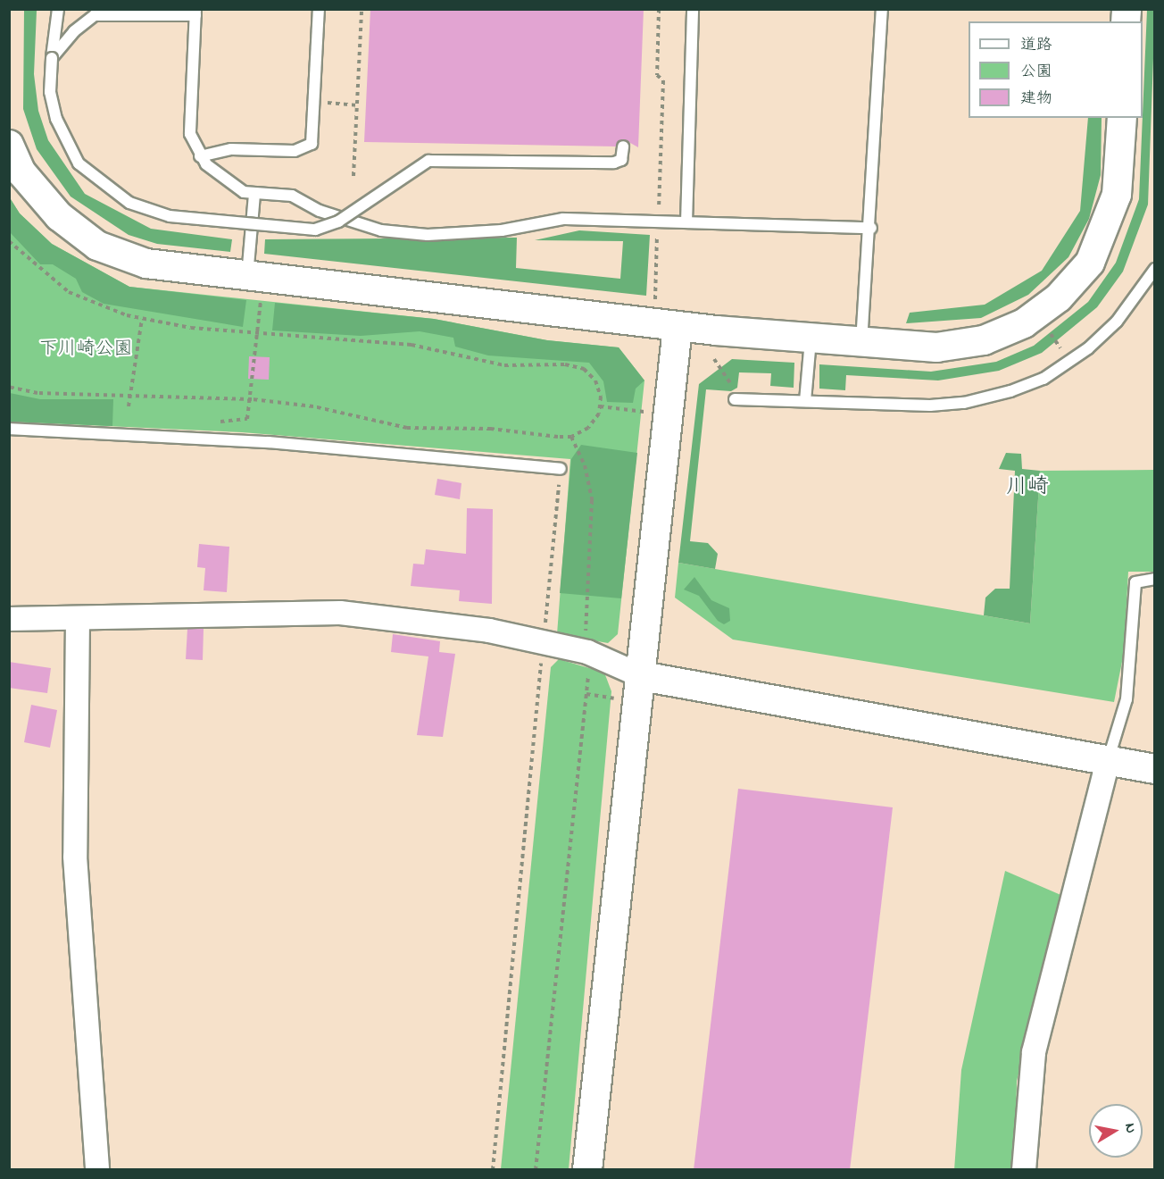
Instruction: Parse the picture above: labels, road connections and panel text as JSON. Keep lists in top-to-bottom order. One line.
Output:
{"districts":["川崎"],"parks":["下川崎公園"],"legend":["道路","公園","建物"],"north":"right"}
